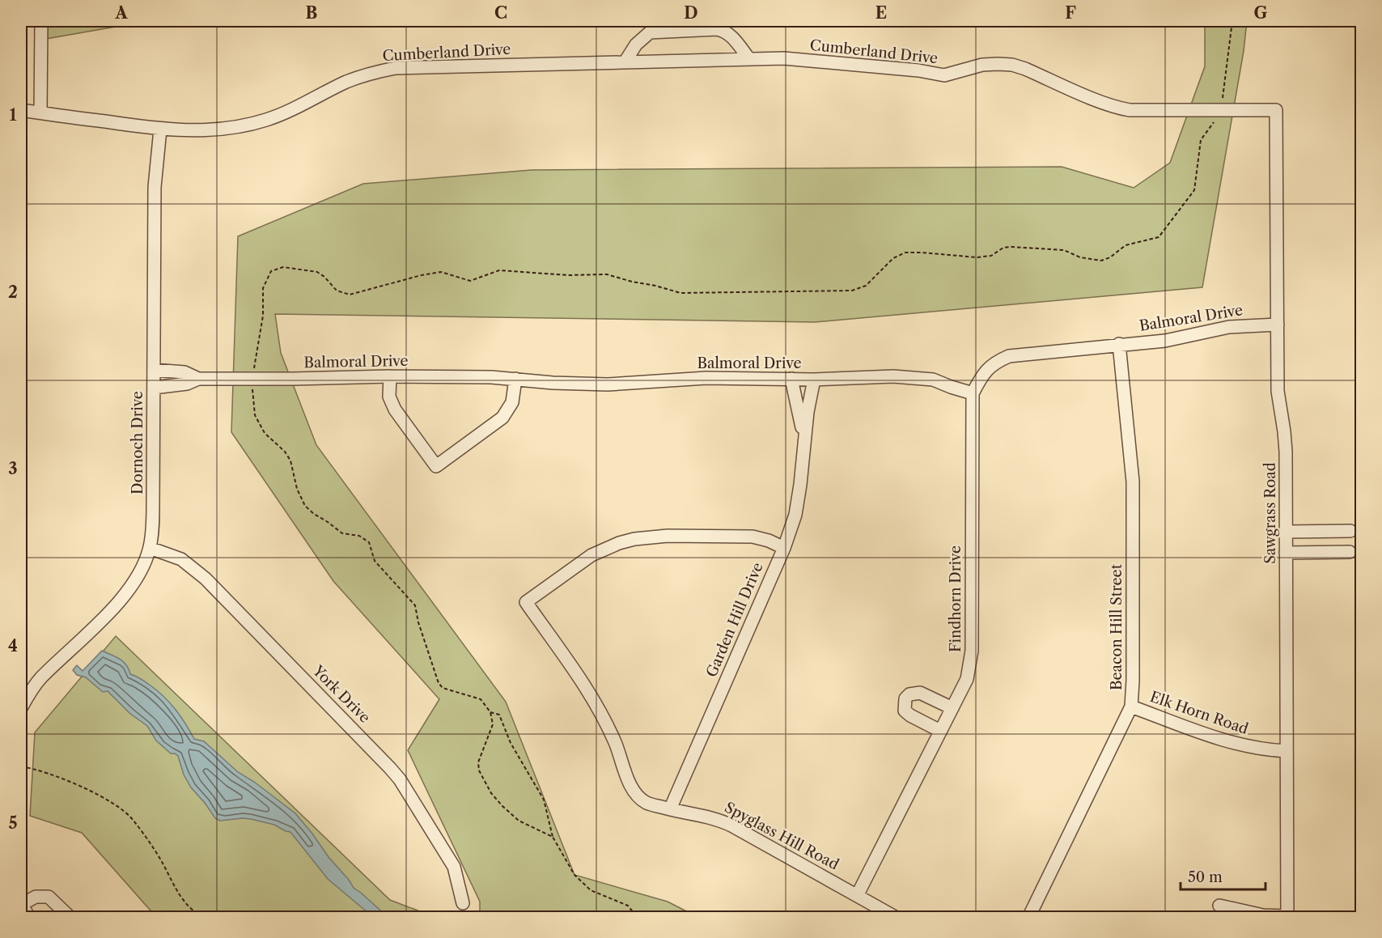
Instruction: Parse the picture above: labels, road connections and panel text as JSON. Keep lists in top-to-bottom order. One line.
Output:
{"streets":{"street":["Cumberland Drive","Balmoral Drive","Dornoch Drive","Sawgrass Road","Findhorn Drive","Garden Hill Drive","Beacon Hill Street","York Drive","Elk Horn Road","Spyglass Hill Road"]},"crossings":[["Cumberland Drive","Dornoch Drive"],["Cumberland Drive","Sawgrass Road"],["Balmoral Drive","Dornoch Drive"],["Balmoral Drive","Sawgrass Road"],["Balmoral Drive","Findhorn Drive"],["Balmoral Drive","Garden Hill Drive"],["Balmoral Drive","Beacon Hill Street"],["Dornoch Drive","York Drive"],["Sawgrass Road","Elk Horn Road"],["Findhorn Drive","Spyglass Hill Road"],["Garden Hill Drive","Spyglass Hill Road"],["Beacon Hill Street","Elk Horn Road"]],"scale_bar":"50 m","grid":{"columns":["A","B","C","D","E","F","G"],"rows":["1","2","3","4","5"]}}
